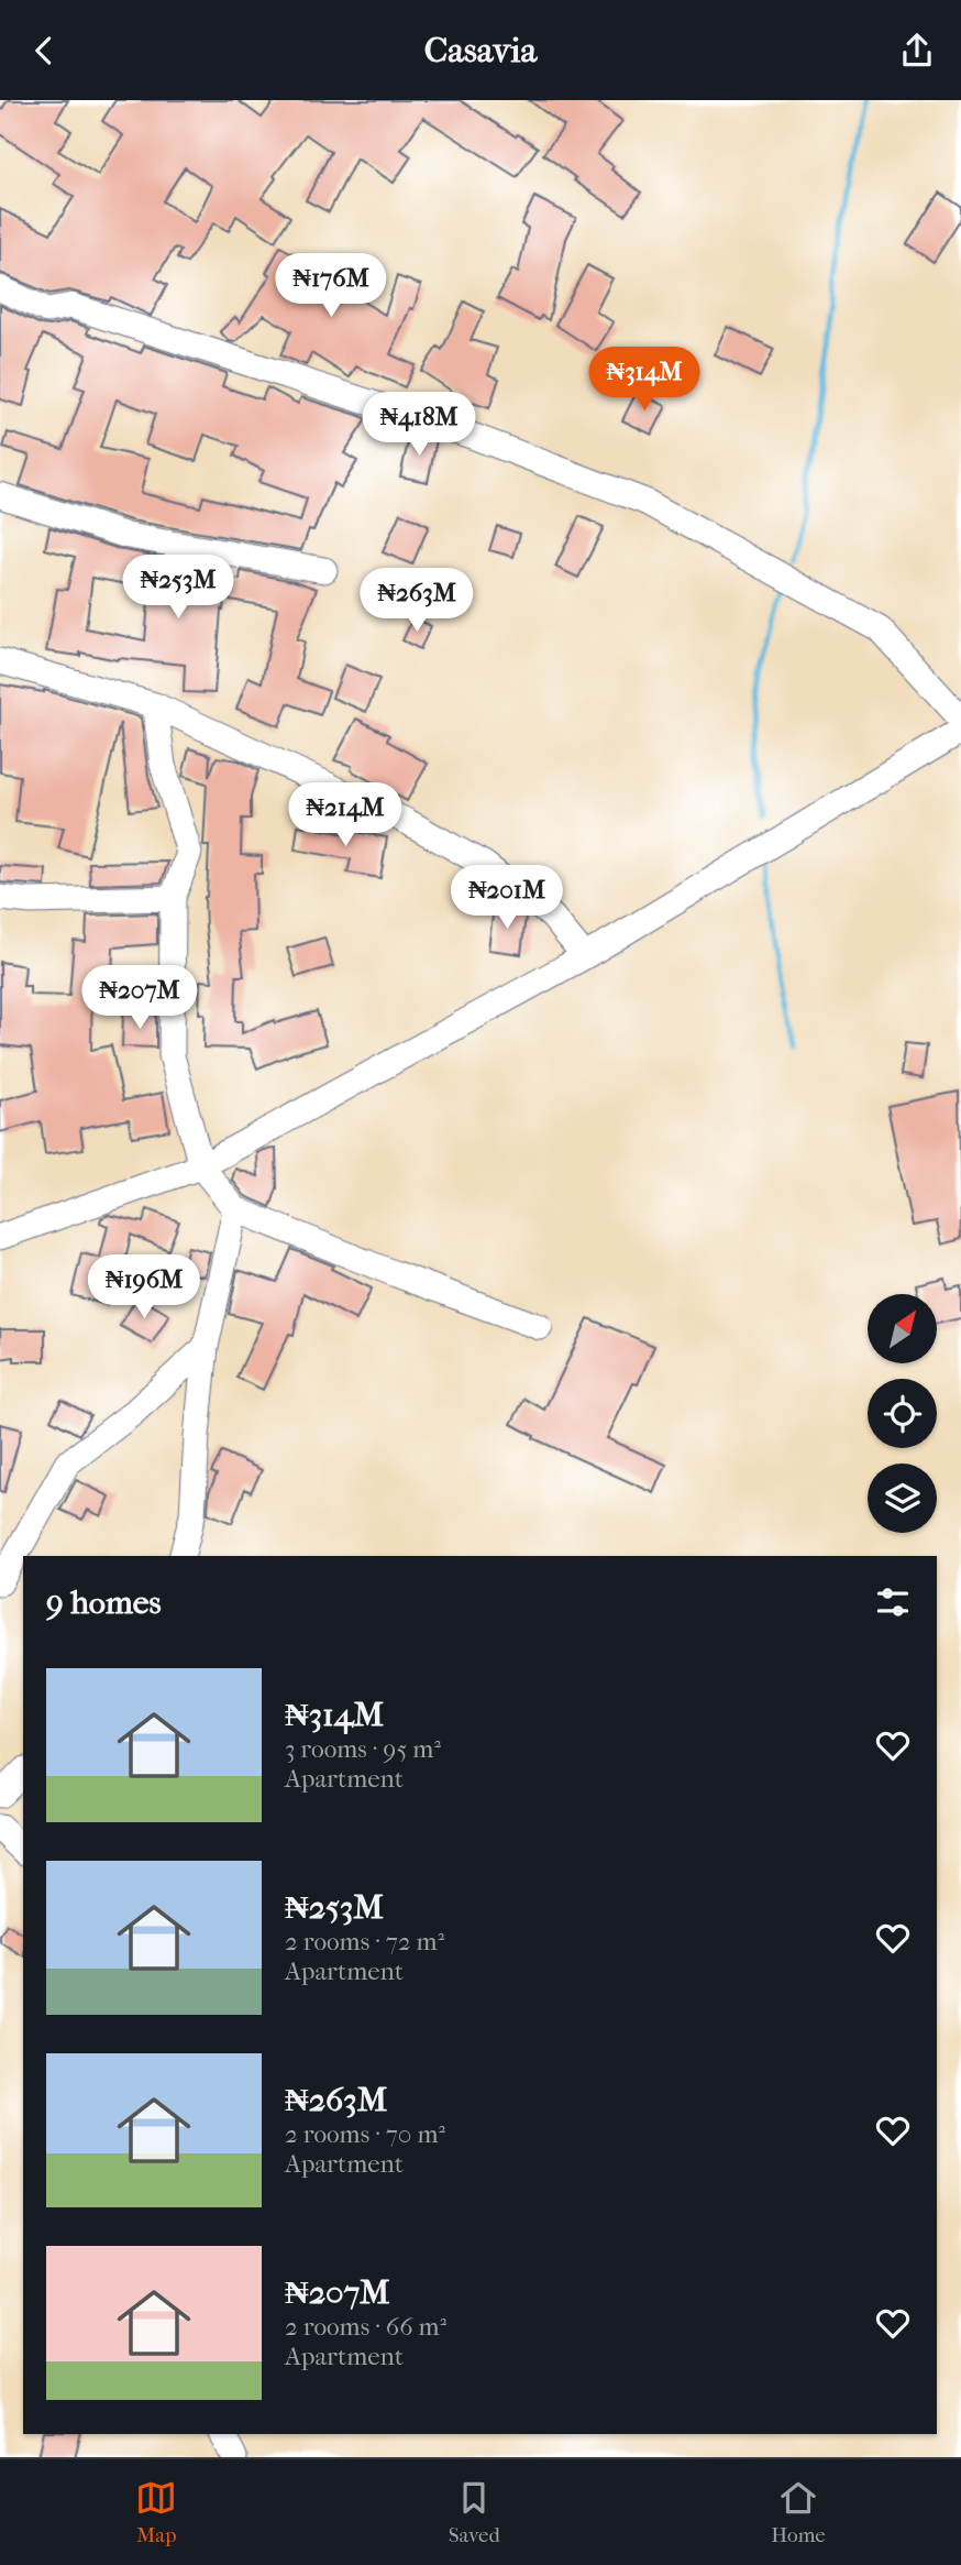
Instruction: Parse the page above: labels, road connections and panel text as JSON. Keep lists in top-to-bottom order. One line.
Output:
{"north":"top right","page":{"header":"Casavia","price":["₦176M","₦314M","₦418M","₦253M","₦263M","₦214M","₦201M","₦207M","₦196M"],"heading":"9 homes","list":[{"name":"₦314M","note":"3 rooms · 95 m² · Apartment"},{"name":"₦253M","note":"2 rooms · 72 m² · Apartment"},{"name":"₦263M","note":"2 rooms · 70 m² · Apartment"},{"name":"₦207M","note":"2 rooms · 66 m² · Apartment"}],"tabs":["Map","Saved","Home"]}}
